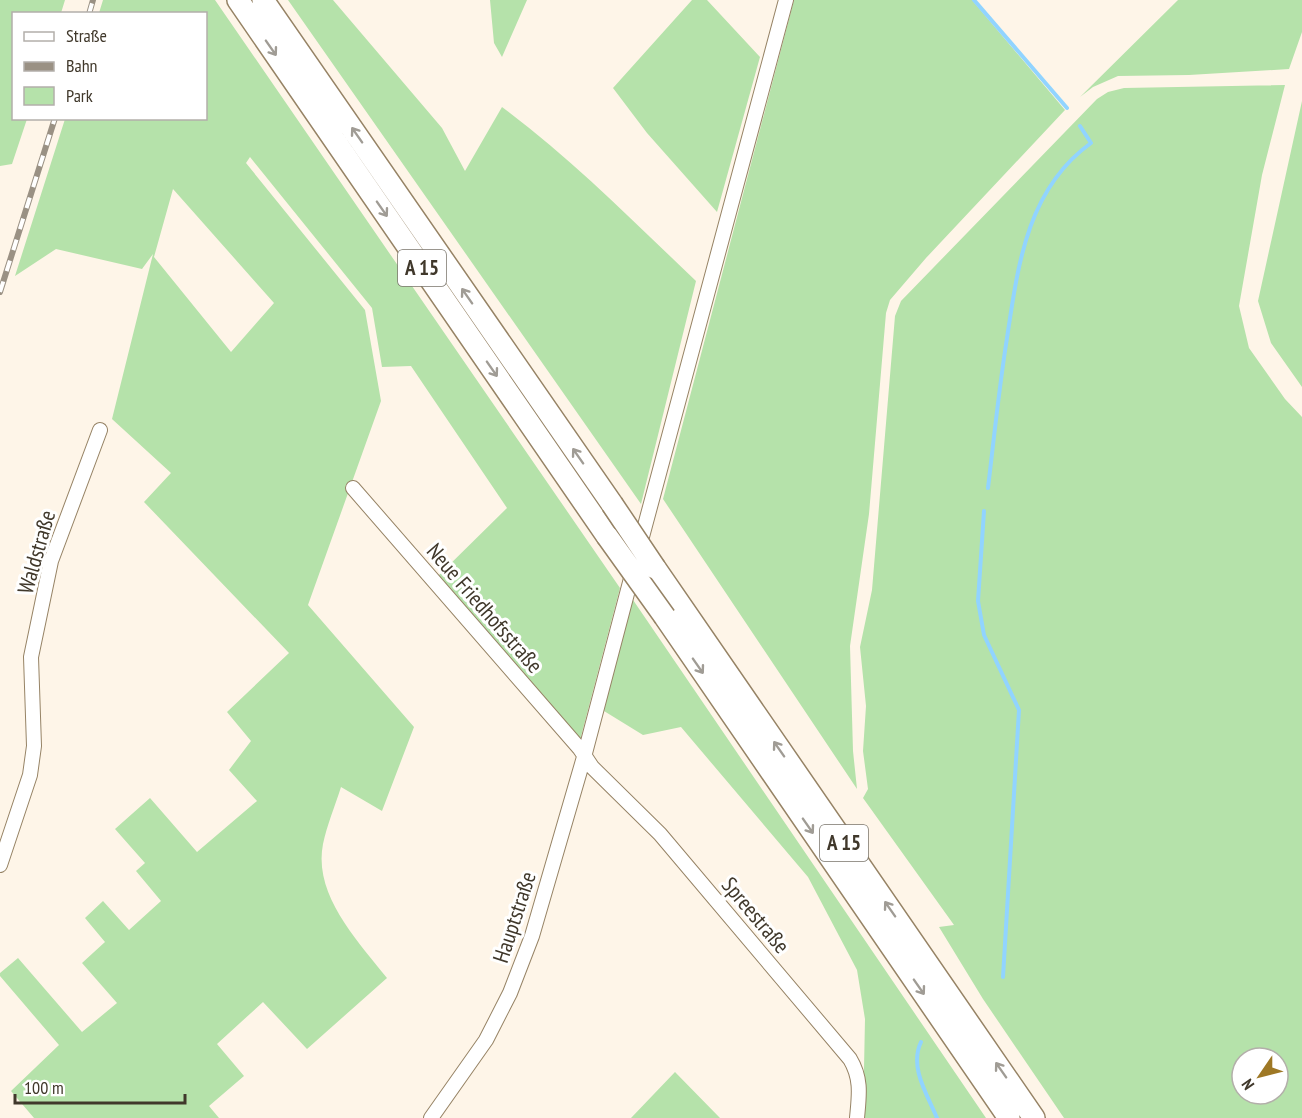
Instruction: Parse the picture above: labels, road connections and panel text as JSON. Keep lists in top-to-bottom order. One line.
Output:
{"streets":{"highway":["A 15"],"street":["Waldstraße","Neue Friedhofsstraße","Spreestraße","Hauptstraße"]},"crossings":[["Neue Friedhofsstraße","Spreestraße"],["Neue Friedhofsstraße","Hauptstraße"],["Spreestraße","Hauptstraße"]],"legend":["Straße","Bahn","Park"],"scale_bar":"100 m","north":"bottom left"}
